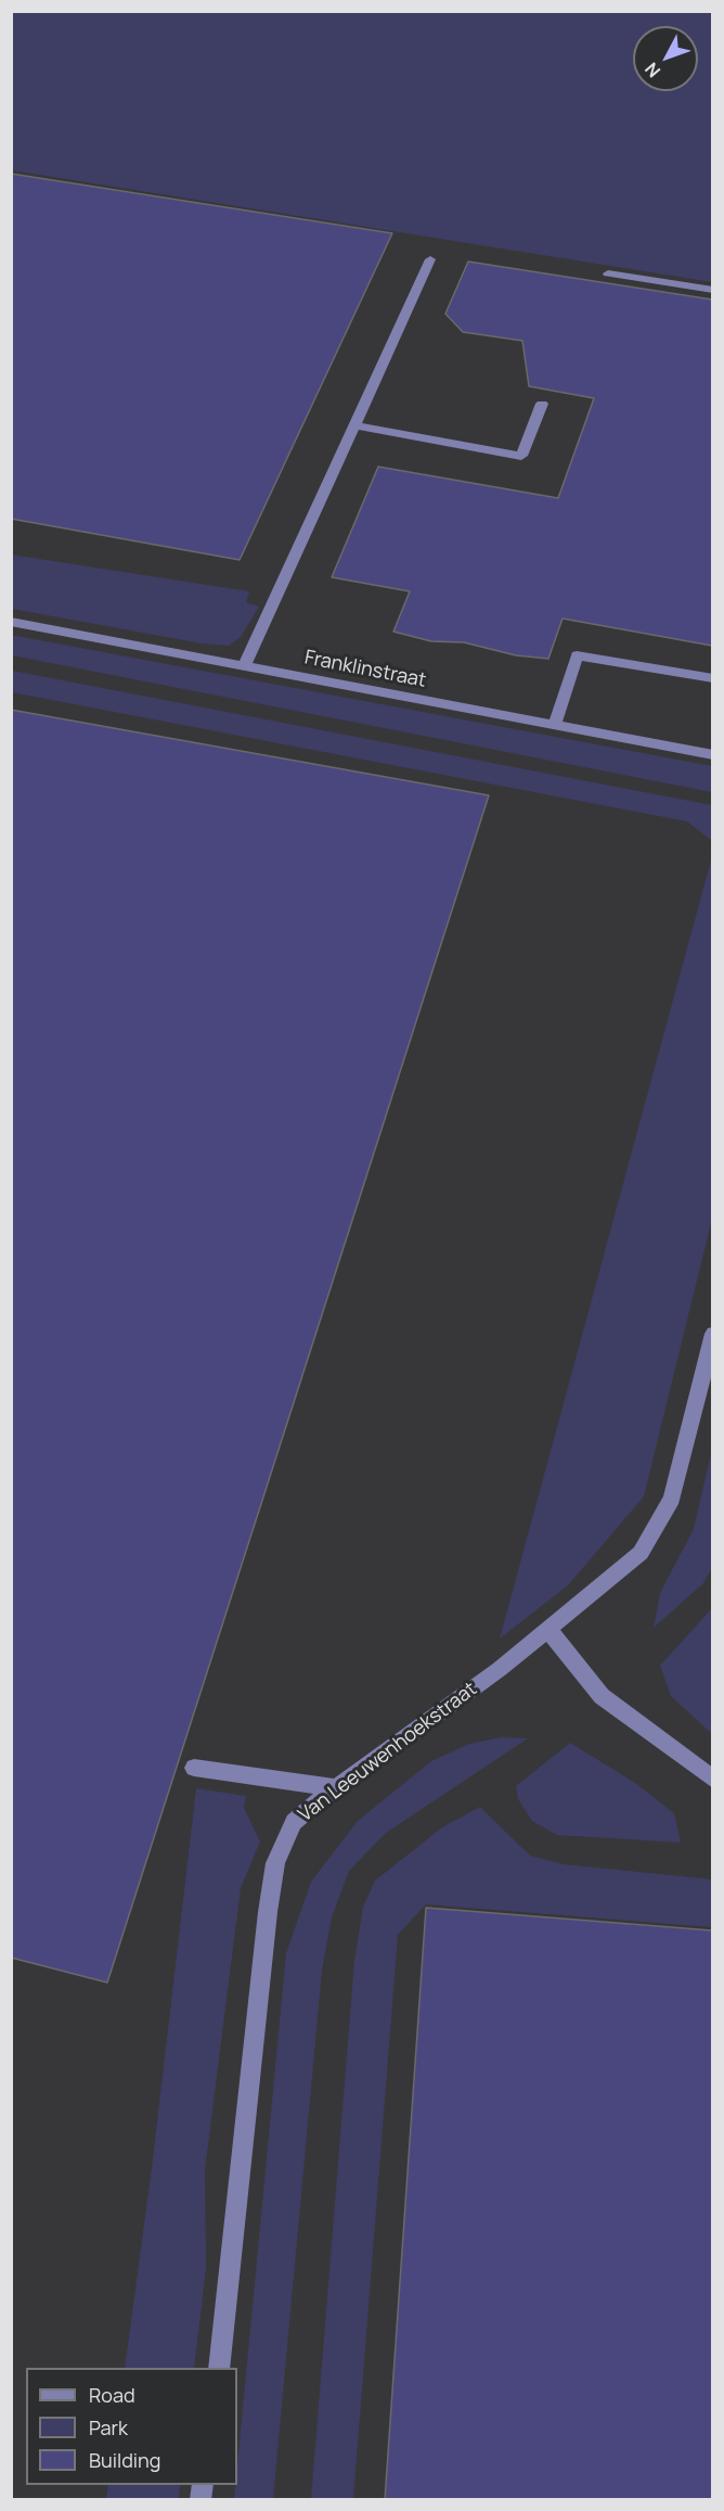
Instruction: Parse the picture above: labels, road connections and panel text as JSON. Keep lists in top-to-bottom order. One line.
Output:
{"streets":{"street":["Franklinstraat","Van Leeuwenhoekstraat"]},"legend":["Road","Park","Building"],"north":"bottom left"}
